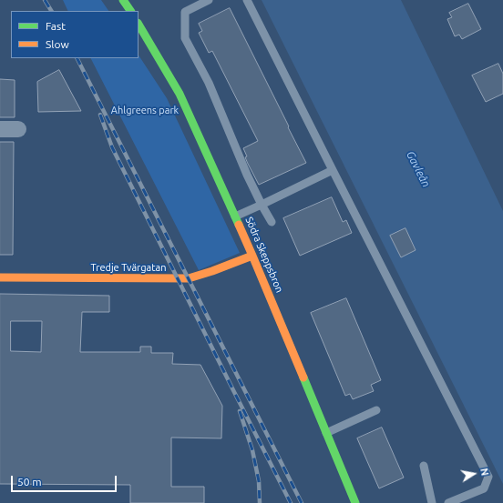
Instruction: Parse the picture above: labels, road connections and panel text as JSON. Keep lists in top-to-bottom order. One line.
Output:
{"streets":{"street":["Södra Skeppsbron","Tredje Tvärgatan"]},"crossings":[["Södra Skeppsbron","Tredje Tvärgatan"]],"water":["Gavleån"],"parks":["Ahlgreens park"],"legend":["Fast","Slow"],"scale_bar":"50 m","north":"right"}
